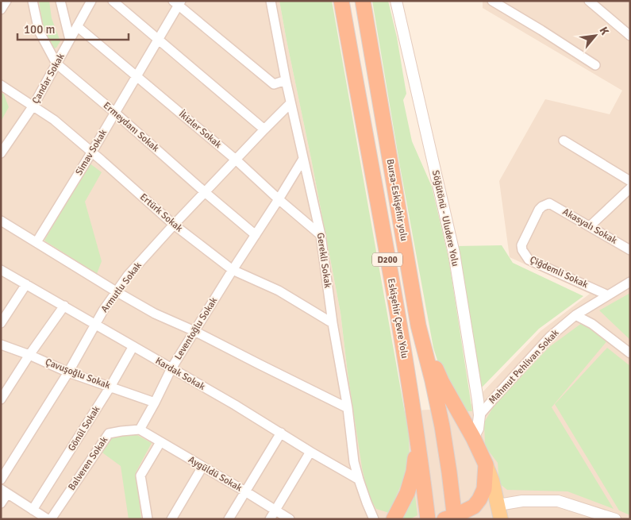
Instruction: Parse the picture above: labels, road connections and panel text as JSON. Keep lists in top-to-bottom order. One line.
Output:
{"streets":{"highway":["Bursa-Eskişehir yolu","D200","Eskişehir Çevre Yolu"],"street":["Çandar Sokak","Ermeydanı Sokak","İkizler Sokak","Simav Sokak","Ertürk Sokak","Söğütönü - Uludere Yolu","Akasyalı Sokak","Gerekli Sokak","Çiğdemli Sokak","Armutlu Sokak","Leventoğlu Sokak","Mahmut Pehlivan Sokak","Çavuşoğlu Sokak","Kardak Sokak","Gönül Sokak","Balveren Sokak","Aygüldü Sokak"]},"crossings":[["Çandar Sokak","Ermeydanı Sokak"],["Çandar Sokak","İkizler Sokak"],["Çandar Sokak","Ertürk Sokak"],["Ermeydanı Sokak","Simav Sokak"],["Ermeydanı Sokak","Armutlu Sokak"],["Ermeydanı Sokak","Leventoğlu Sokak"],["İkizler Sokak","Simav Sokak"],["İkizler Sokak","Gerekli Sokak"],["İkizler Sokak","Armutlu Sokak"],["Simav Sokak","Ertürk Sokak"],["Ertürk Sokak","Gerekli Sokak"],["Ertürk Sokak","Armutlu Sokak"],["Ertürk Sokak","Leventoğlu Sokak"],["Söğütönü - Uludere Yolu","Mahmut Pehlivan Sokak"],["Akasyalı Sokak","Çiğdemli Sokak"],["Gerekli Sokak","Armutlu Sokak"],["Gerekli Sokak","Kardak Sokak"],["Çiğdemli Sokak","Mahmut Pehlivan Sokak"],["Armutlu Sokak","Çavuşoğlu Sokak"],["Armutlu Sokak","Kardak Sokak"],["Leventoğlu Sokak","Çavuşoğlu Sokak"],["Leventoğlu Sokak","Kardak Sokak"],["Leventoğlu Sokak","Balveren Sokak"],["Leventoğlu Sokak","Aygüldü Sokak"],["Çavuşoğlu Sokak","Gönül Sokak"],["Kardak Sokak","Gönül Sokak"],["Balveren Sokak","Aygüldü Sokak"]],"scale_bar":"100 m","north":"top right"}
